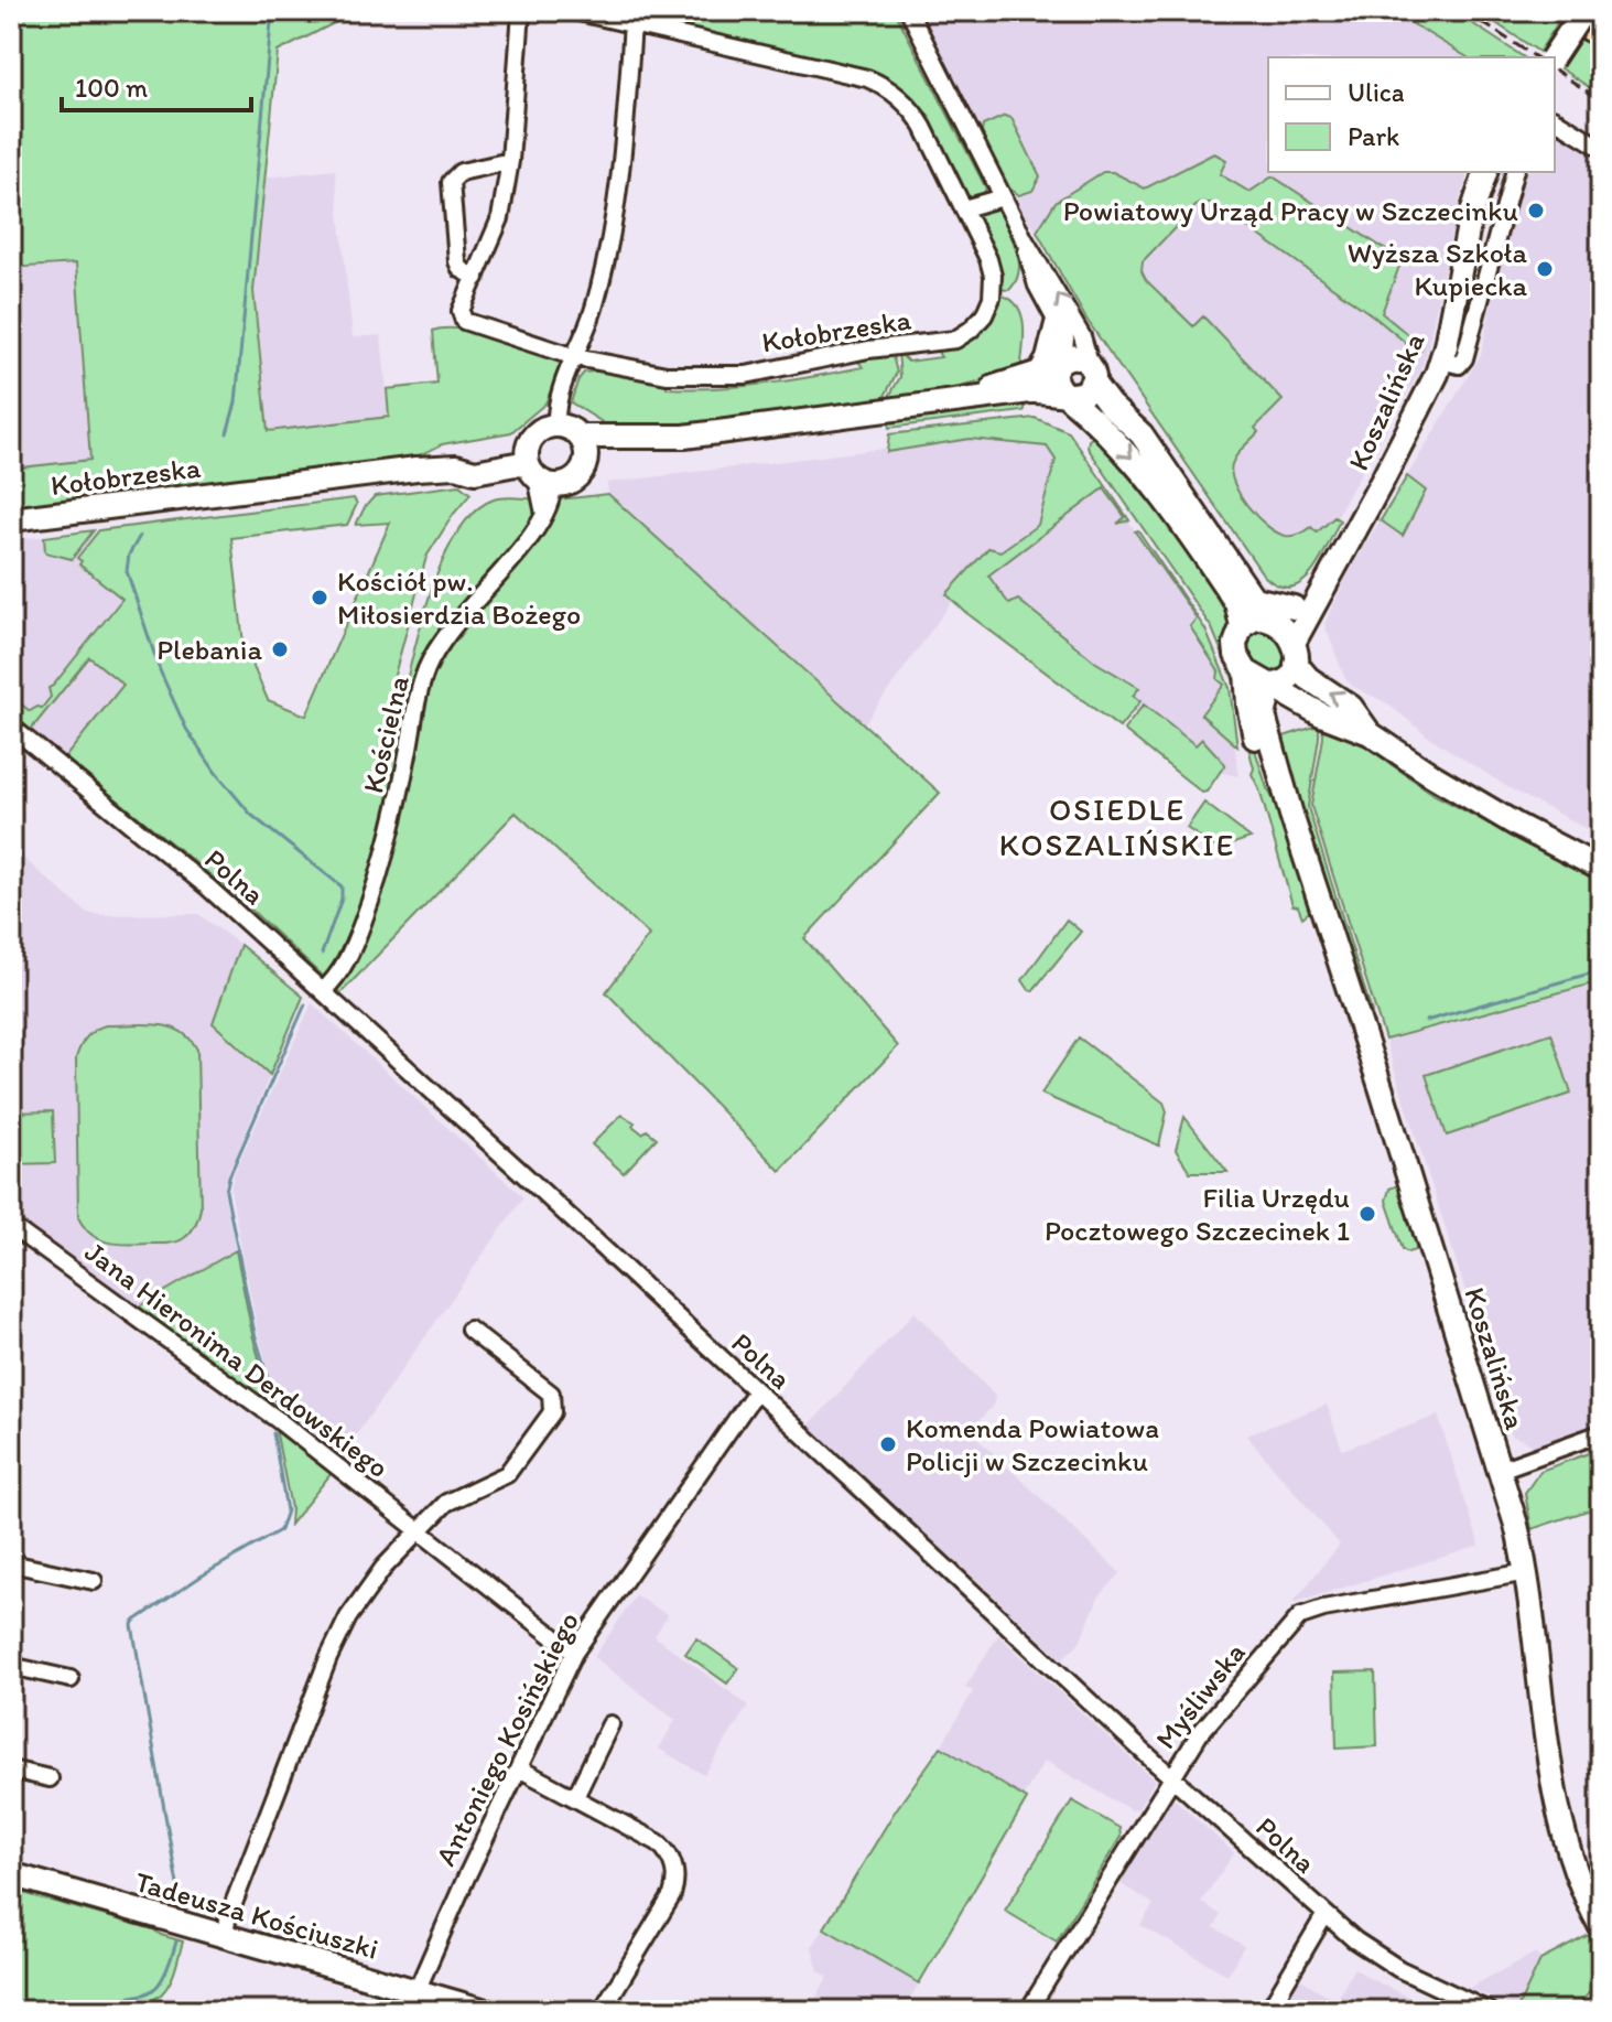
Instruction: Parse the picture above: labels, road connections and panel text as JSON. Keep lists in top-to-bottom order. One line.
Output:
{"streets":{"street":["Kołobrzeska","Koszalińska","Kościelna","Polna","Jana Hieronima Derdowskiego","Myśliwska","Antoniego Kosińskiego","Tadeusza Kościuszki"]},"crossings":[["Kołobrzeska","Kościelna"],["Koszalińska","Myśliwska"],["Kościelna","Polna"],["Polna","Myśliwska"],["Polna","Antoniego Kosińskiego"],["Jana Hieronima Derdowskiego","Antoniego Kosińskiego"],["Antoniego Kosińskiego","Tadeusza Kościuszki"]],"districts":["OSIEDLE KOSZALIŃSKIE"],"places":["Powiatowy Urząd Pracy w Szczecinku","Wyższa Szkoła Kupiecka","Kościół pw. Miłosierdzia Bożego","Plebania","Filia Urzędu Pocztowego Szczecinek 1","Komenda Powiatowa Policji w Szczecinku"],"legend":["Ulica","Park"],"scale_bar":"100 m"}
